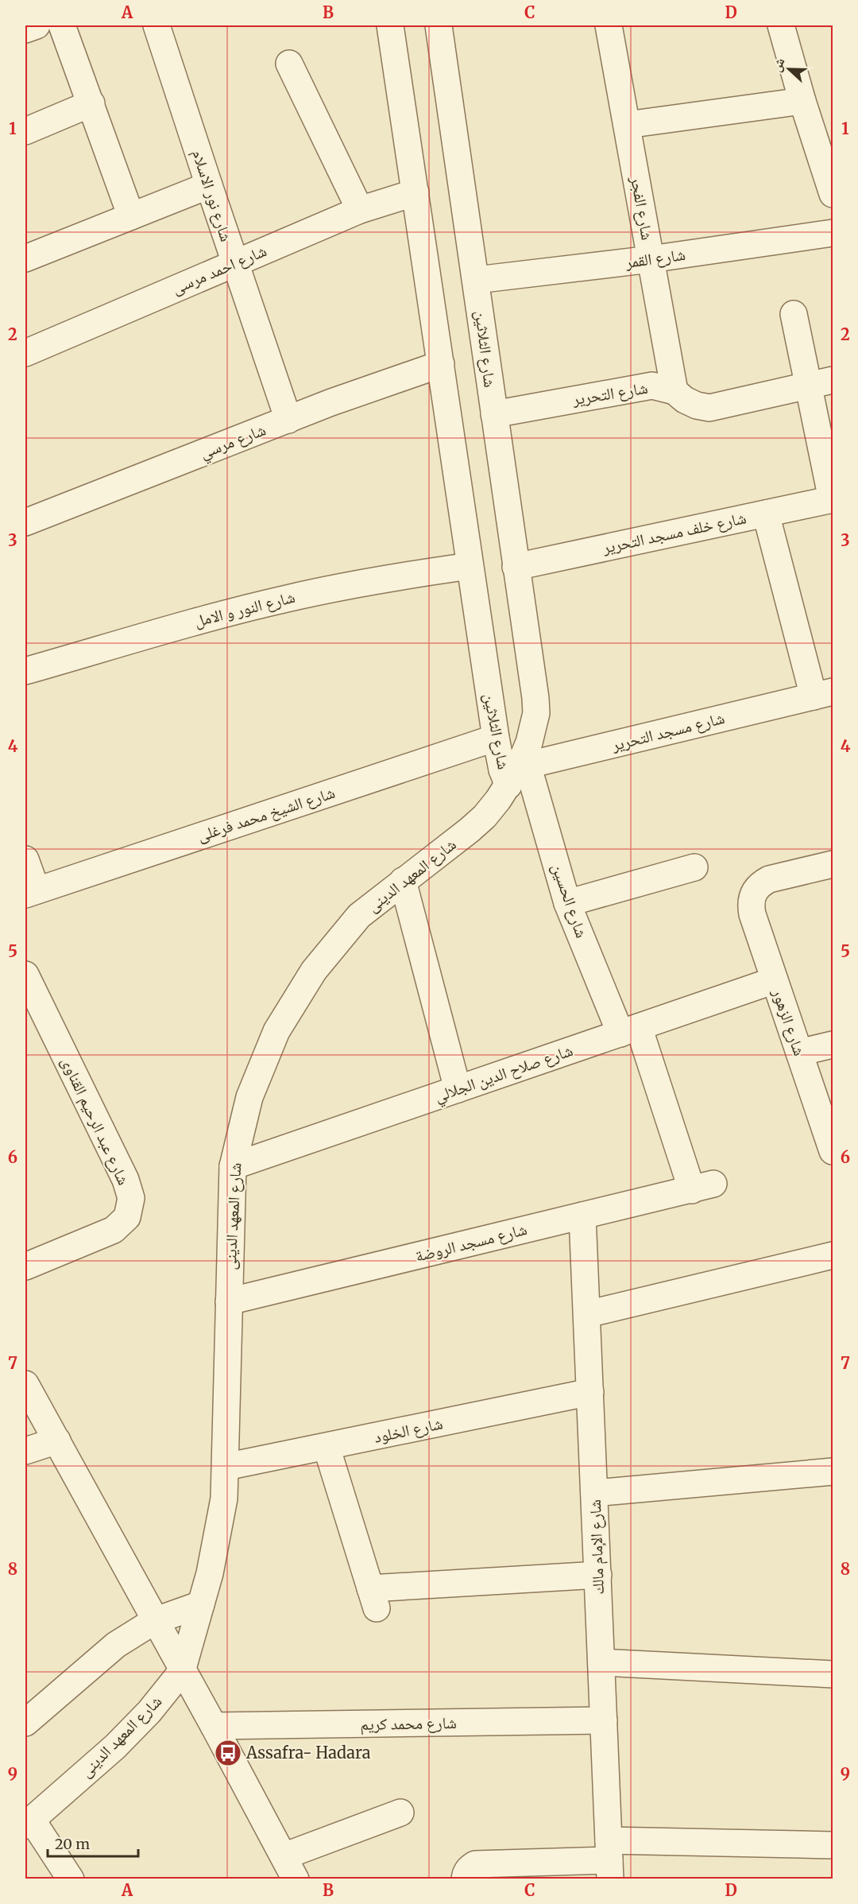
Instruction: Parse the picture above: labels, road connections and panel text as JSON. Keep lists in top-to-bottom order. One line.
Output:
{"streets":{"street":["شارع نور الاسلام","شارع الفجر","شارع القمر","شارع احمد مرسى","شارع الثلاثين","شارع التحرير","شارع مرسي","شارع خلف مسجد التحرير","شارع النور و الامل","شارع مسجد التحرير","شارع الشيخ محمد فرغلى","شارع المعهد الدينى","شارع الحسين","شارع الزهور","شارع صلاح الدين الجلالي","شارع عبد الرحيم القناوى","شارع مسجد الروضة","شارع الخلود","شارع الإمام مالك","شارع محمد كريم"]},"crossings":[["شارع نور الاسلام","شارع احمد مرسى"],["شارع نور الاسلام","شارع مرسي"],["شارع الفجر","شارع القمر"],["شارع الفجر","شارع التحرير"],["شارع القمر","شارع الثلاثين"],["شارع احمد مرسى","شارع الثلاثين"],["شارع الثلاثين","شارع التحرير"],["شارع الثلاثين","شارع مرسي"],["شارع الثلاثين","شارع خلف مسجد التحرير"],["شارع الثلاثين","شارع النور و الامل"],["شارع الثلاثين","شارع مسجد التحرير"],["شارع الثلاثين","شارع الشيخ محمد فرغلى"],["شارع الثلاثين","شارع المعهد الدينى"],["شارع الثلاثين","شارع الحسين"],["شارع مسجد التحرير","شارع المعهد الدينى"],["شارع مسجد التحرير","شارع الحسين"],["شارع المعهد الدينى","شارع الحسين"],["شارع المعهد الدينى","شارع صلاح الدين الجلالي"],["شارع المعهد الدينى","شارع مسجد الروضة"],["شارع المعهد الدينى","شارع الخلود"],["شارع الحسين","شارع صلاح الدين الجلالي"],["شارع الحسين","شارع مسجد الروضة"],["شارع الزهور","شارع صلاح الدين الجلالي"],["شارع مسجد الروضة","شارع الإمام مالك"],["شارع الخلود","شارع الإمام مالك"],["شارع الإمام مالك","شارع محمد كريم"]],"places":{"bus stop":["Assafra- Hadara"]},"scale_bar":"20 m","north":"left","grid":{"columns":["A","B","C","D"],"rows":["1","2","3","4","5","6","7","8","9"]}}
